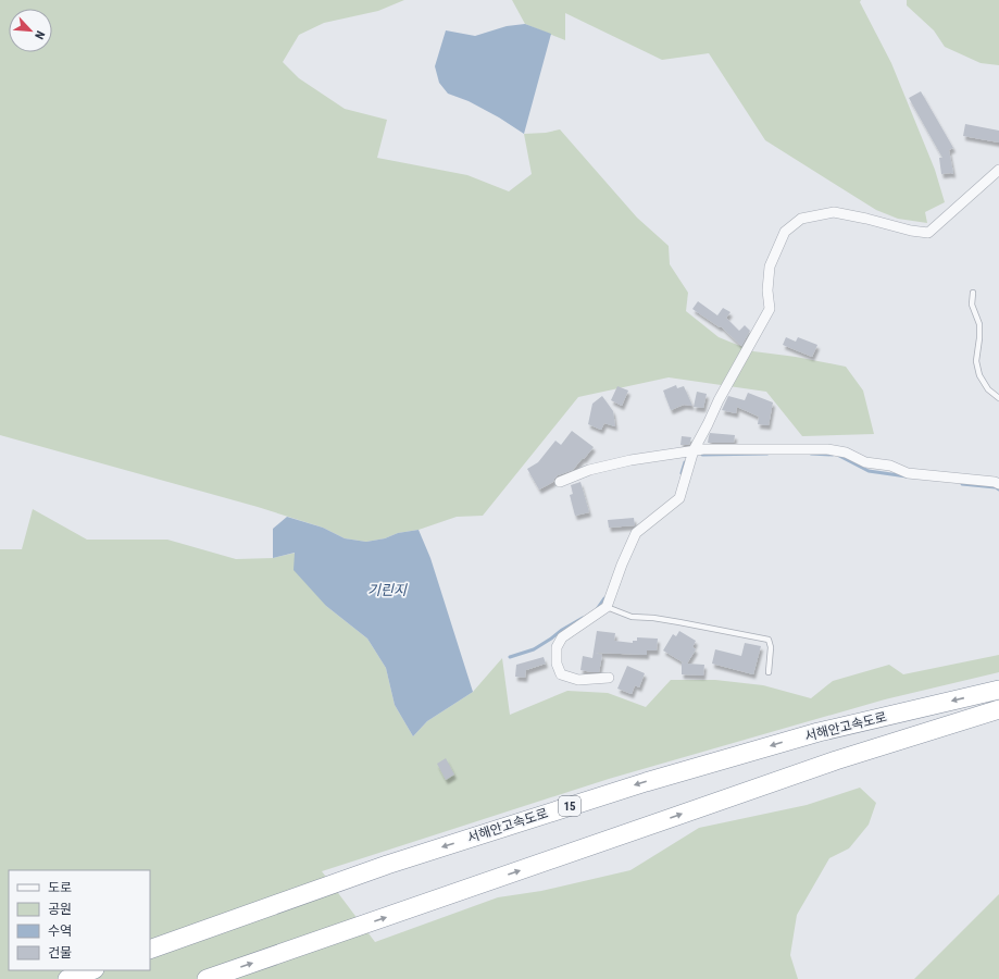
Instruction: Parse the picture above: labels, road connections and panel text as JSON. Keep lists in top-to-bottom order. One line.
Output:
{"streets":{"highway":["서해안고속도로","15"]},"water":["기린지"],"legend":["도로","공원","수역","건물"],"north":"bottom right"}
